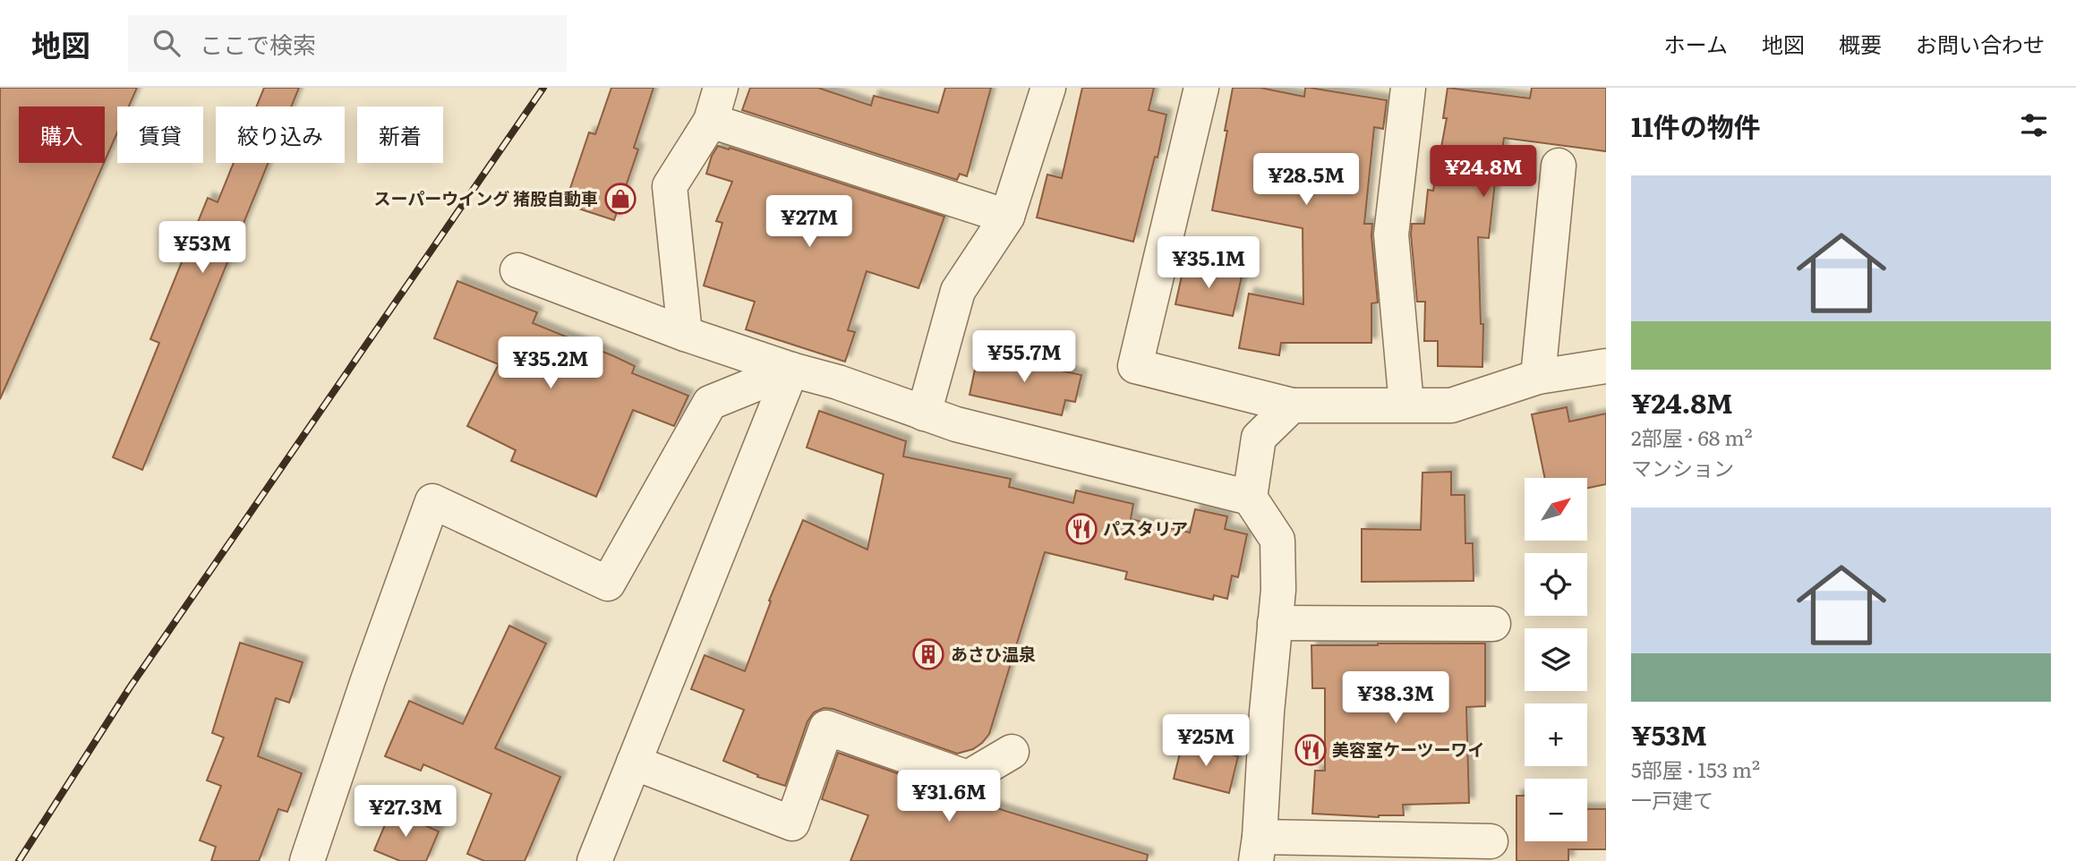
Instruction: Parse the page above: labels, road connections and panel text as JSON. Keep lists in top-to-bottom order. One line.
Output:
{"places":{"shop":["スーパーウイング 猪股自動車"],"restaurant":["パスタリア","美容室ケーツーワイ"],"building":["あさひ温泉"]},"north":"top right","page":{"header":"地図","search":"ここで検索","nav":["ホーム","地図","概要","お問い合わせ"],"heading":"11件の物件","chip":["購入","賃貸","絞り込み","新着"],"price":["¥24.8M","¥28.5M","¥27M","¥53M","¥35.1M","¥55.7M","¥35.2M","¥38.3M","¥25M","¥31.6M","¥27.3M"],"list":[{"name":"¥24.8M","note":"2部屋 · 68 m² · マンション"},{"name":"¥53M","note":"5部屋 · 153 m² · 一戸建て"}],"map_buttons":["+","−"]}}
